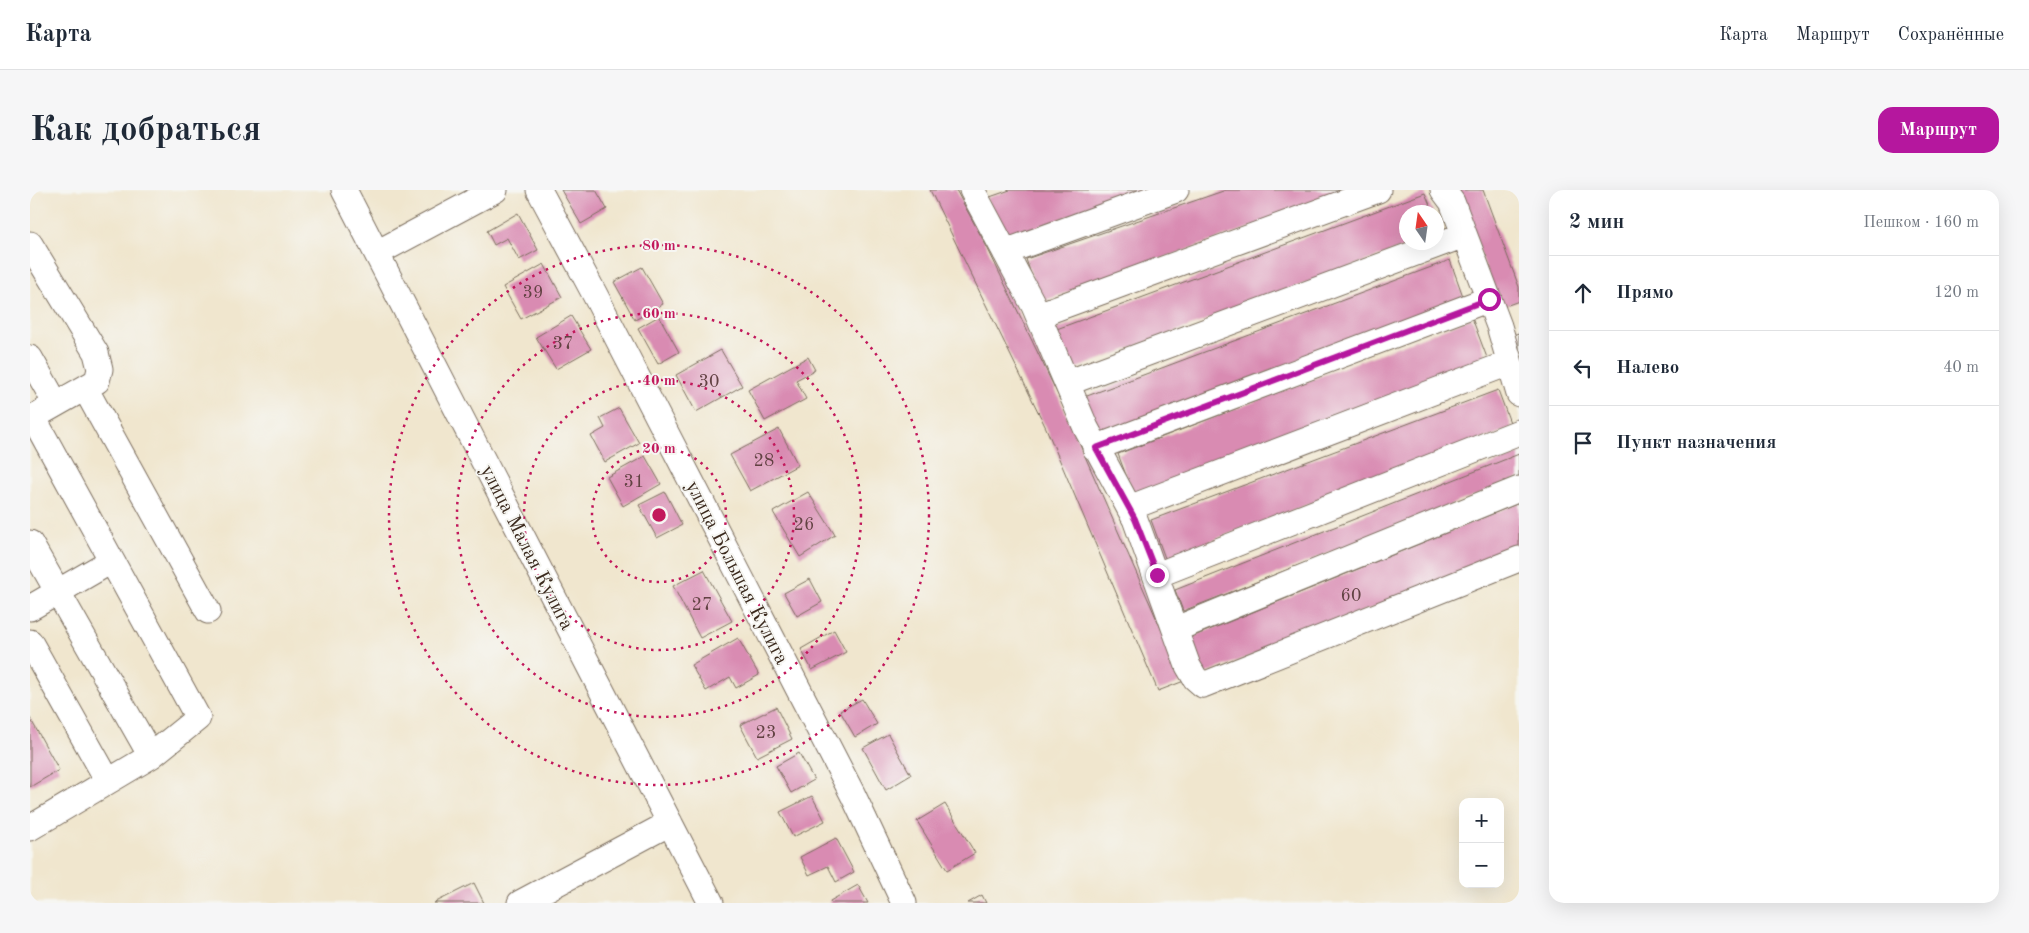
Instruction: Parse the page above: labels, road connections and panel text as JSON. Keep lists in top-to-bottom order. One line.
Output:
{"streets":{"street":["улица Малая Кулига","улица Большая Кулига"]},"house_numbers":["39","37","30","28","31","26","60","27","23"],"north":"top","page":{"header":"Карта","nav":["Карта","Маршрут","Сохранённые"],"buttons":"Маршрут","title":"Как добраться","heading":["2 мин","Пешком · 160 m"],"list":[["Прямо","120 m"],["Налево","40 m"],"Пункт назначения"],"map_buttons":["+","−"]},"rings":["80 m","60 m","40 m","20 m"]}
